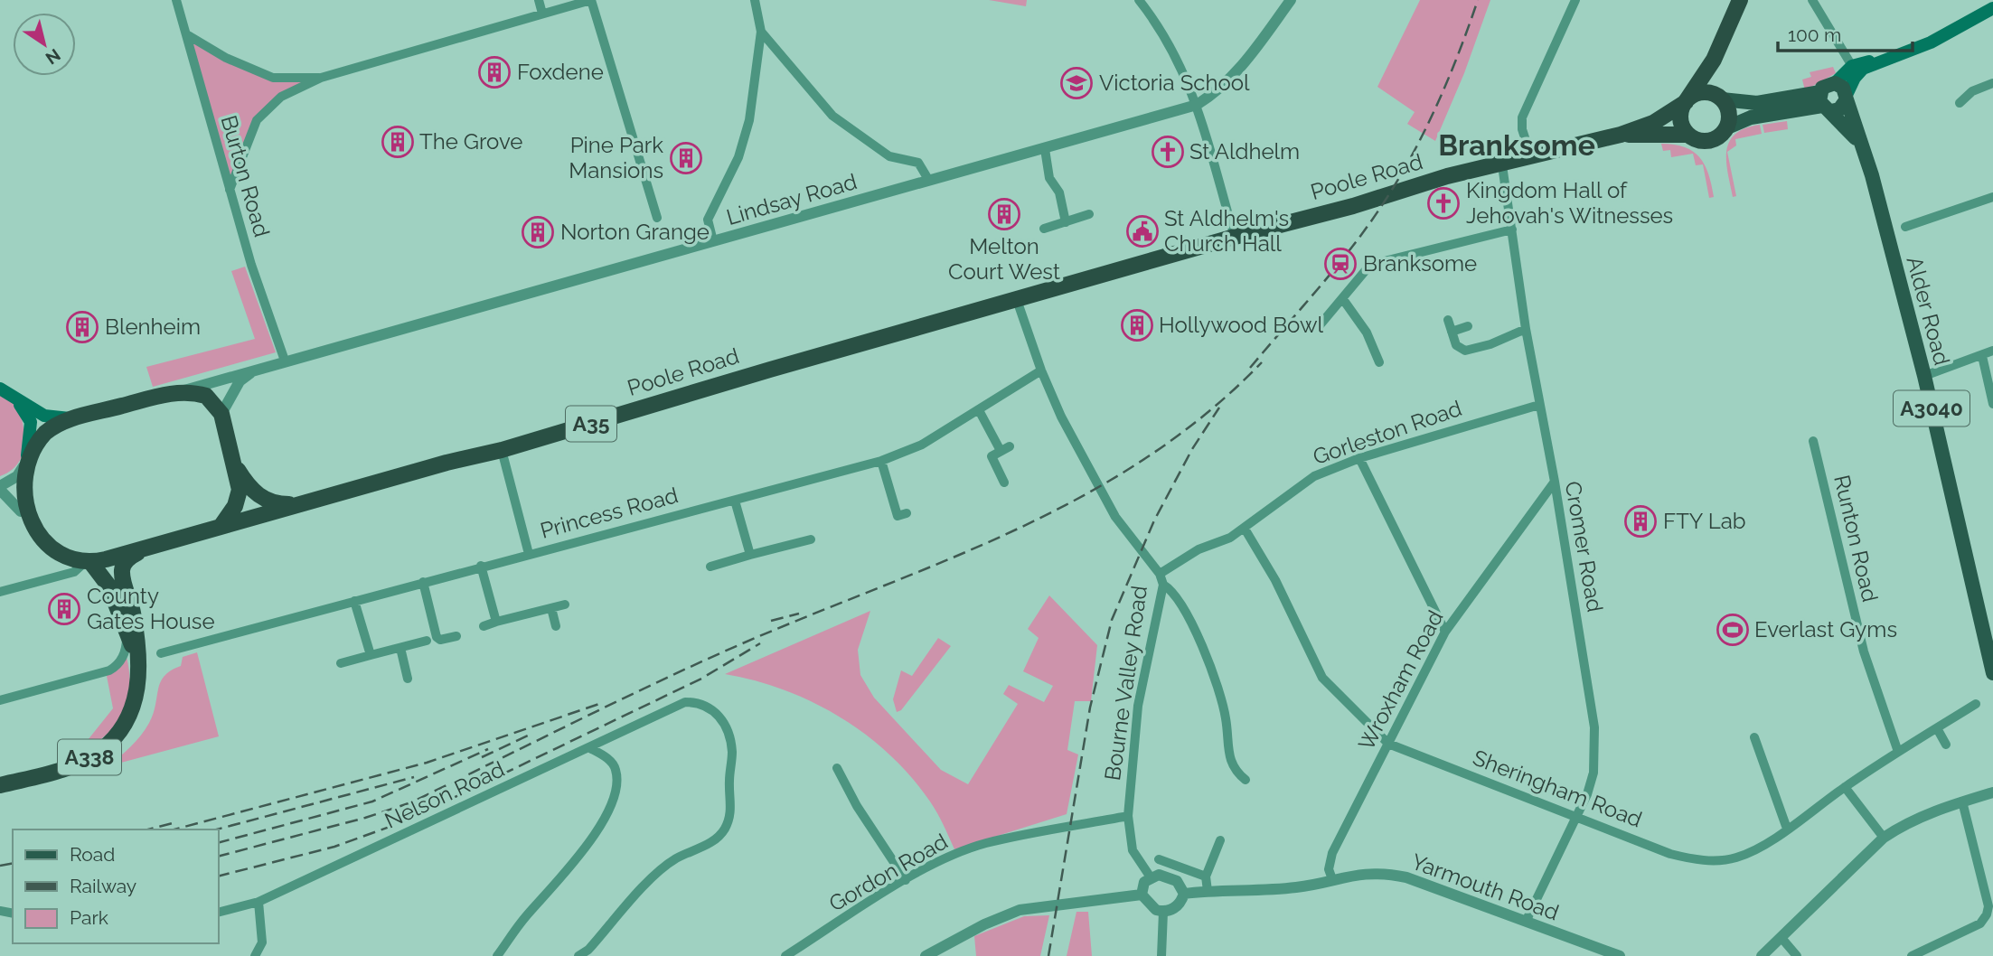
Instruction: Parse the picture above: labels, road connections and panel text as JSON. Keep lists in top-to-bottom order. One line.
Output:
{"streets":{"highway":["Poole Road","A35","A338"],"main road":["Alder Road","A3040"],"street":["Burton Road","Lindsay Road","Gorleston Road","Princess Road","Runton Road","Cromer Road","Wroxham Road","Bourne Valley Road","Sheringham Road","Nelson Road","Gordon Road","Yarmouth Road"]},"crossings":[["Burton Road","Lindsay Road"],["Poole Road","Lindsay Road"],["Poole Road","A35"],["Poole Road","Cromer Road"],["Poole Road","Bourne Valley Road"],["Poole Road","A338"],["Lindsay Road","A35"],["Lindsay Road","A338"],["A35","A338"],["Gorleston Road","Cromer Road"],["Gorleston Road","Bourne Valley Road"],["Gorleston Road","Sheringham Road"],["Princess Road","Bourne Valley Road"],["Runton Road","Sheringham Road"],["Cromer Road","Wroxham Road"],["Cromer Road","Sheringham Road"],["Cromer Road","Yarmouth Road"],["Wroxham Road","Sheringham Road"],["Wroxham Road","Yarmouth Road"],["Bourne Valley Road","Gordon Road"],["Bourne Valley Road","Yarmouth Road"]],"districts":["Branksome"],"places":{"building":["Foxdene","The Grove","Pine Park Mansions","Melton Court West","Norton Grange","Hollywood Bowl","Blenheim","FTY Lab","County Gates House"],"school or university":["Victoria School"],"church":["St Aldhelm","Kingdom Hall of Jehovah's Witnesses"],"public building":["St Aldhelm's Church Hall"],"station":["Branksome"],"sports":["Everlast Gyms"]},"legend":["Road","Railway","Park"],"scale_bar":"100 m","north":"bottom right"}
